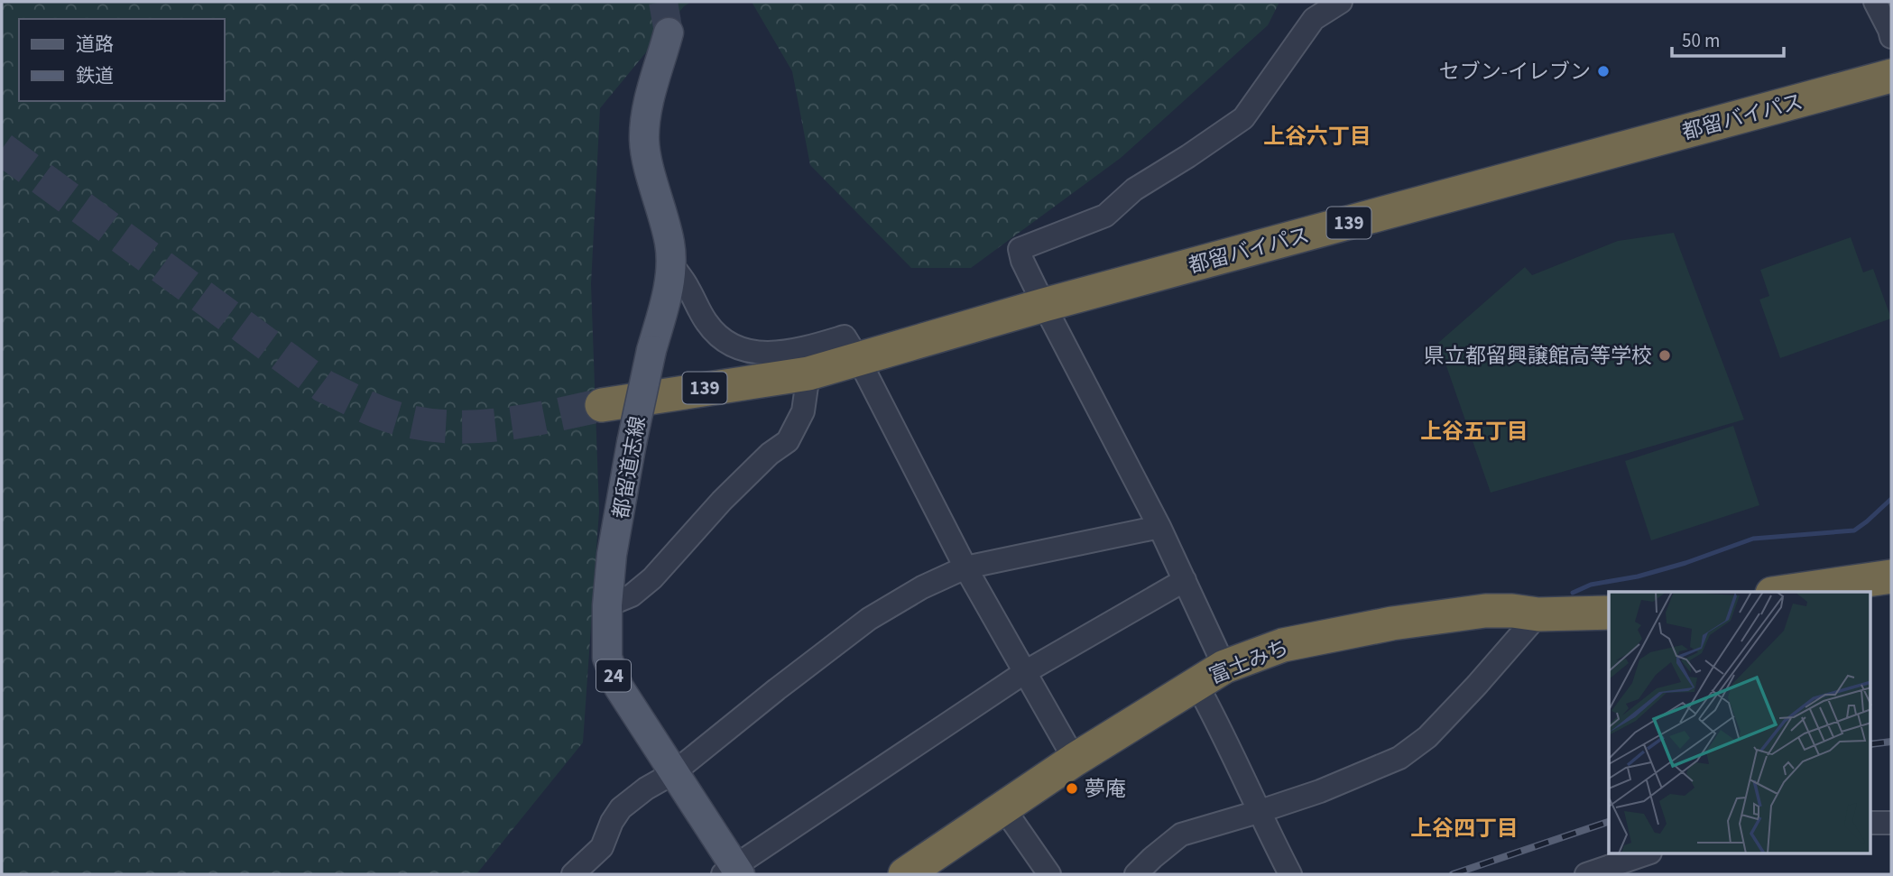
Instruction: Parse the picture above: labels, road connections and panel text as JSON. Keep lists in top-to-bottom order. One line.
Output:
{"streets":{"highway":["都留バイパス","139","富士みち"],"main road":["都留道志線","24"]},"districts":["上谷六丁目","上谷五丁目","上谷四丁目"],"places":["セブン-イレブン","県立都留興譲館高等学校","夢庵"],"legend":["道路","鉄道"],"scale_bar":"50 m"}
